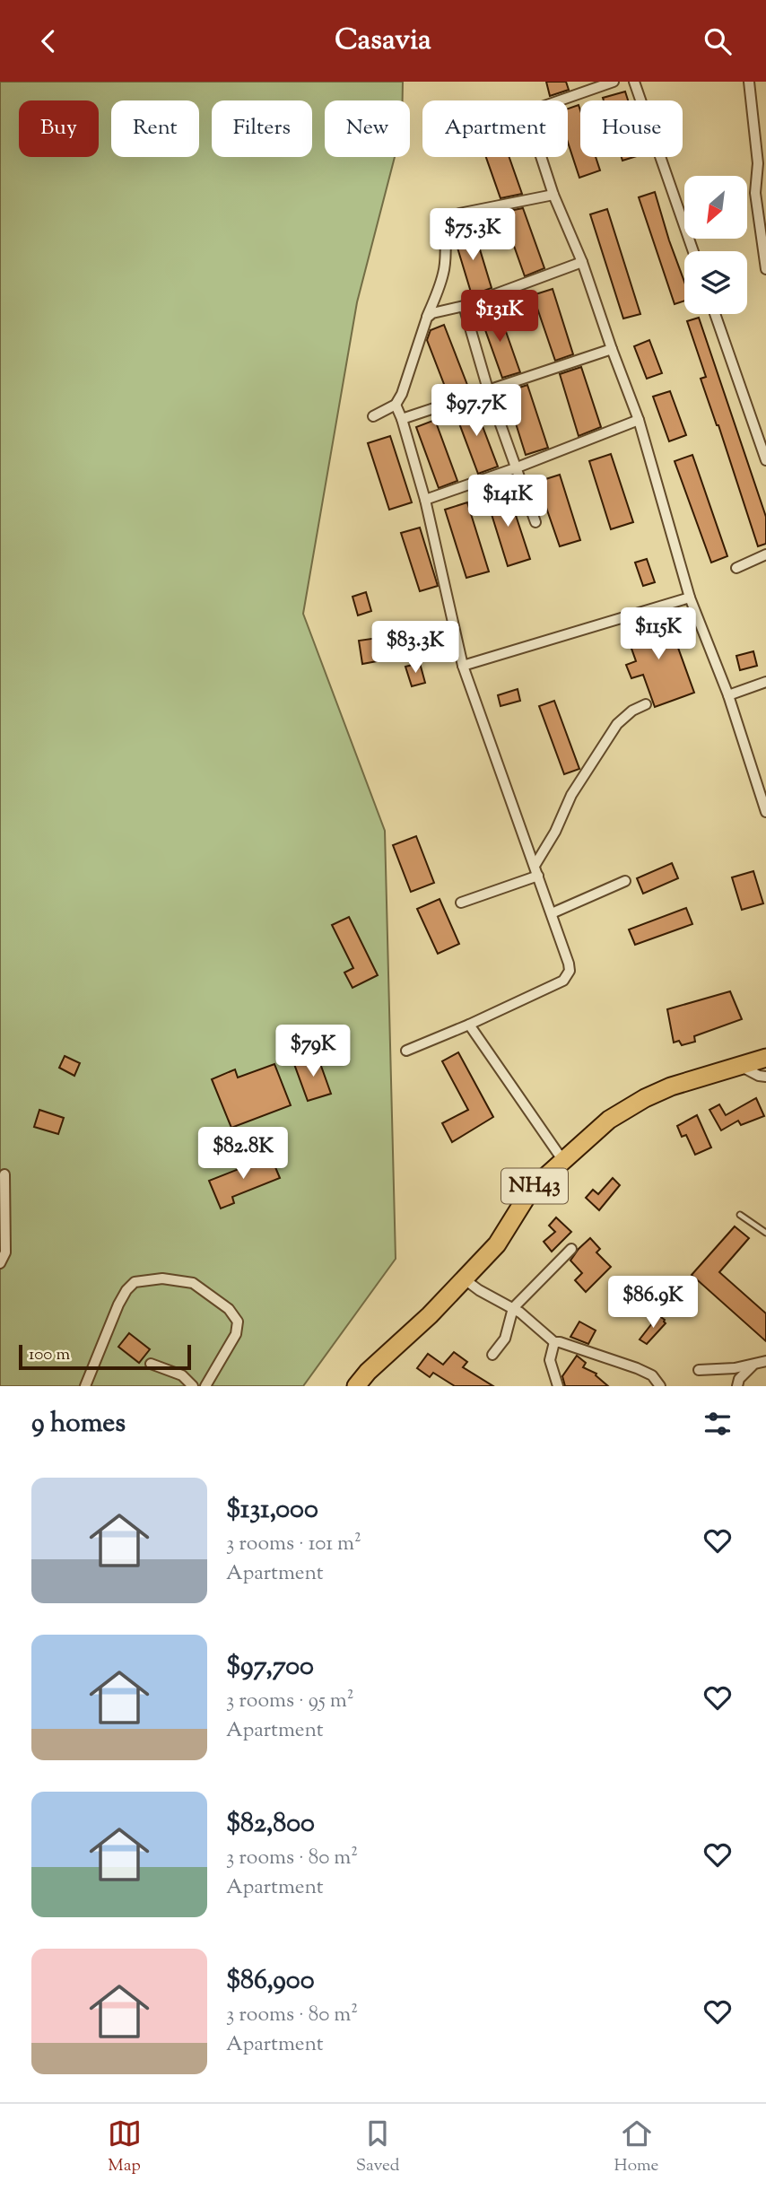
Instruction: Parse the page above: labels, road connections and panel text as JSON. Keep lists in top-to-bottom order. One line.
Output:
{"streets":{"highway":["NH43"]},"scale_bar":"100 m","north":"bottom left","page":{"header":"Casavia","chip":["Buy","Rent","Filters","New","Apartment","House"],"price":["$75.3K","$131K","$97.7K","$141K","$115K","$83.3K","$79K","$82.8K","$86.9K"],"scale":"100 m","heading":"9 homes","list":[{"name":"$131,000","note":"3 rooms · 101 m² · Apartment"},{"name":"$97,700","note":"3 rooms · 95 m² · Apartment"},{"name":"$82,800","note":"3 rooms · 80 m² · Apartment"},{"name":"$86,900","note":"3 rooms · 80 m² · Apartment"}],"tabs":["Map","Saved","Home"]}}
